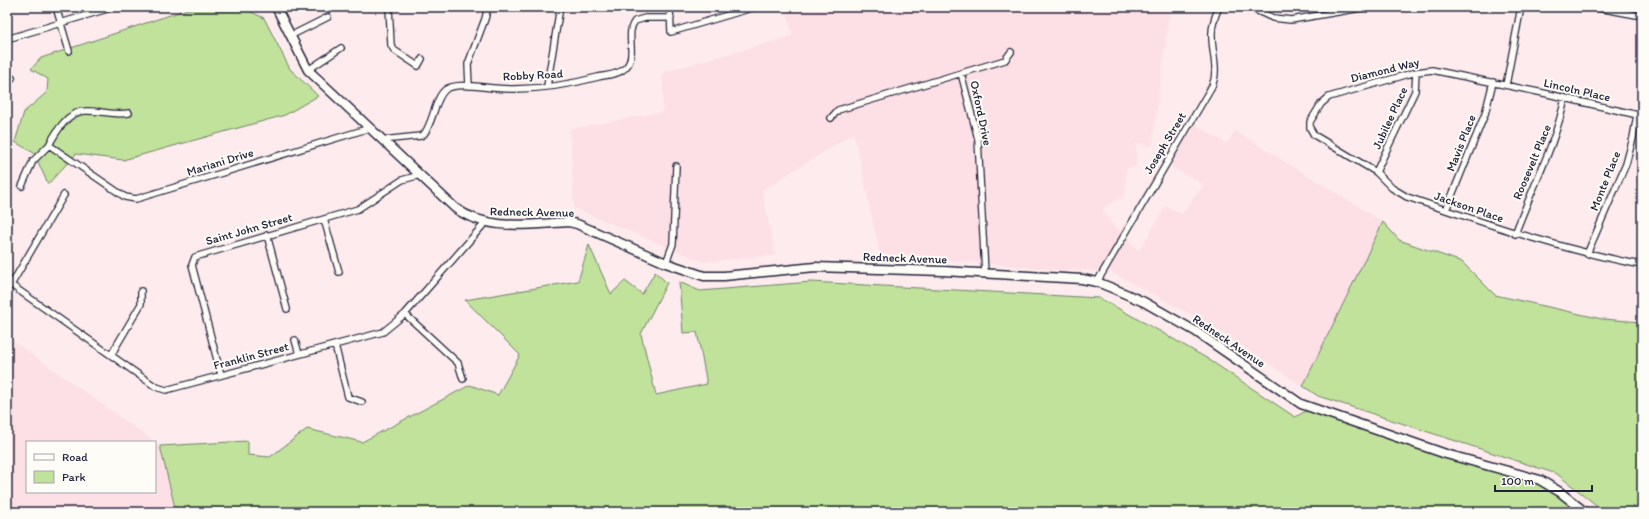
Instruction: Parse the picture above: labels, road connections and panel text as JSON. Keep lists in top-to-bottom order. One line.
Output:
{"streets":{"street":["Diamond Way","Robby Road","Lincoln Place","Oxford Drive","Jubilee Place","Joseph Street","Mavis Place","Mariani Drive","Roosevelt Place","Monte Place","Jackson Place","Redneck Avenue","Saint John Street","Franklin Street"]},"crossings":[["Diamond Way","Lincoln Place"],["Diamond Way","Jubilee Place"],["Diamond Way","Mavis Place"],["Diamond Way","Jackson Place"],["Robby Road","Redneck Avenue"],["Lincoln Place","Roosevelt Place"],["Lincoln Place","Monte Place"],["Oxford Drive","Redneck Avenue"],["Jubilee Place","Jackson Place"],["Joseph Street","Redneck Avenue"],["Mavis Place","Jackson Place"],["Mariani Drive","Redneck Avenue"],["Roosevelt Place","Jackson Place"],["Monte Place","Jackson Place"],["Redneck Avenue","Saint John Street"],["Redneck Avenue","Franklin Street"],["Saint John Street","Franklin Street"]],"legend":["Road","Park"],"scale_bar":"100 m"}
